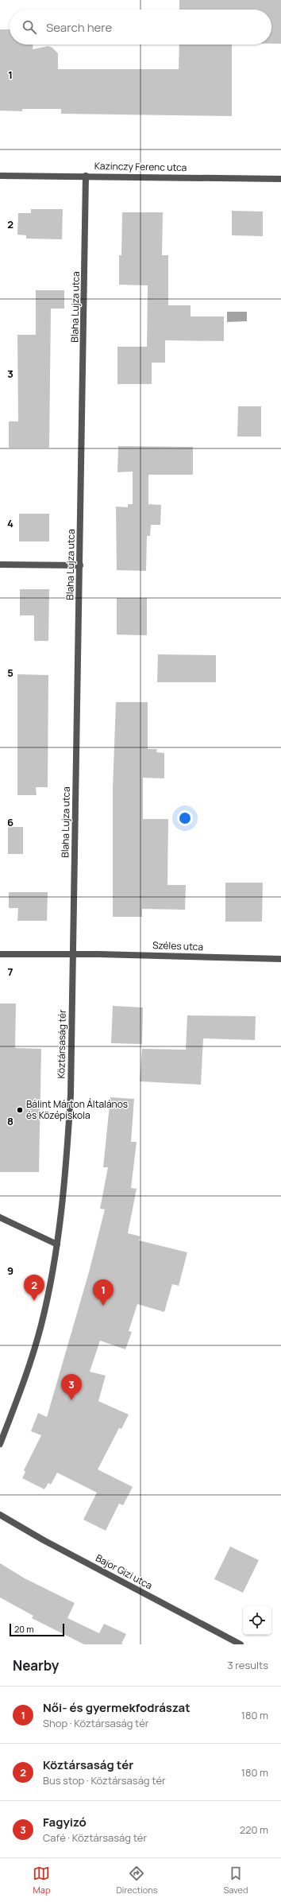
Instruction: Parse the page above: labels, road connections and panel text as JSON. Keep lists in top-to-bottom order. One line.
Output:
{"streets":{"street":["Kazinczy Ferenc utca","Blaha Lujza utca","Széles utca","Köztársaság tér","Bajor Gizi utca"]},"crossings":[["Kazinczy Ferenc utca","Blaha Lujza utca"],["Blaha Lujza utca","Széles utca"],["Blaha Lujza utca","Köztársaság tér"],["Széles utca","Köztársaság tér"]],"places":["Bálint Márton Általános és Középiskola"],"scale_bar":"20 m","page":{"search":"Search here","pins":["2","1","3"],"scale":"20 m","heading":["Nearby","3 results"],"list":[{"mark":"1","name":"Női- és gyermekfodrászat","note":"Shop · Köztársaság tér","value":"180 m"},{"mark":"2","name":"Köztársaság tér","note":"Bus stop · Köztársaság tér","value":"180 m"},{"mark":"3","name":"Fagyizó","note":"Café · Köztársaság tér","value":"220 m"}],"nav":["Map","Directions","Saved"]},"grid":{"rows":["1","2","3","4","5","6","7","8","9"]}}
